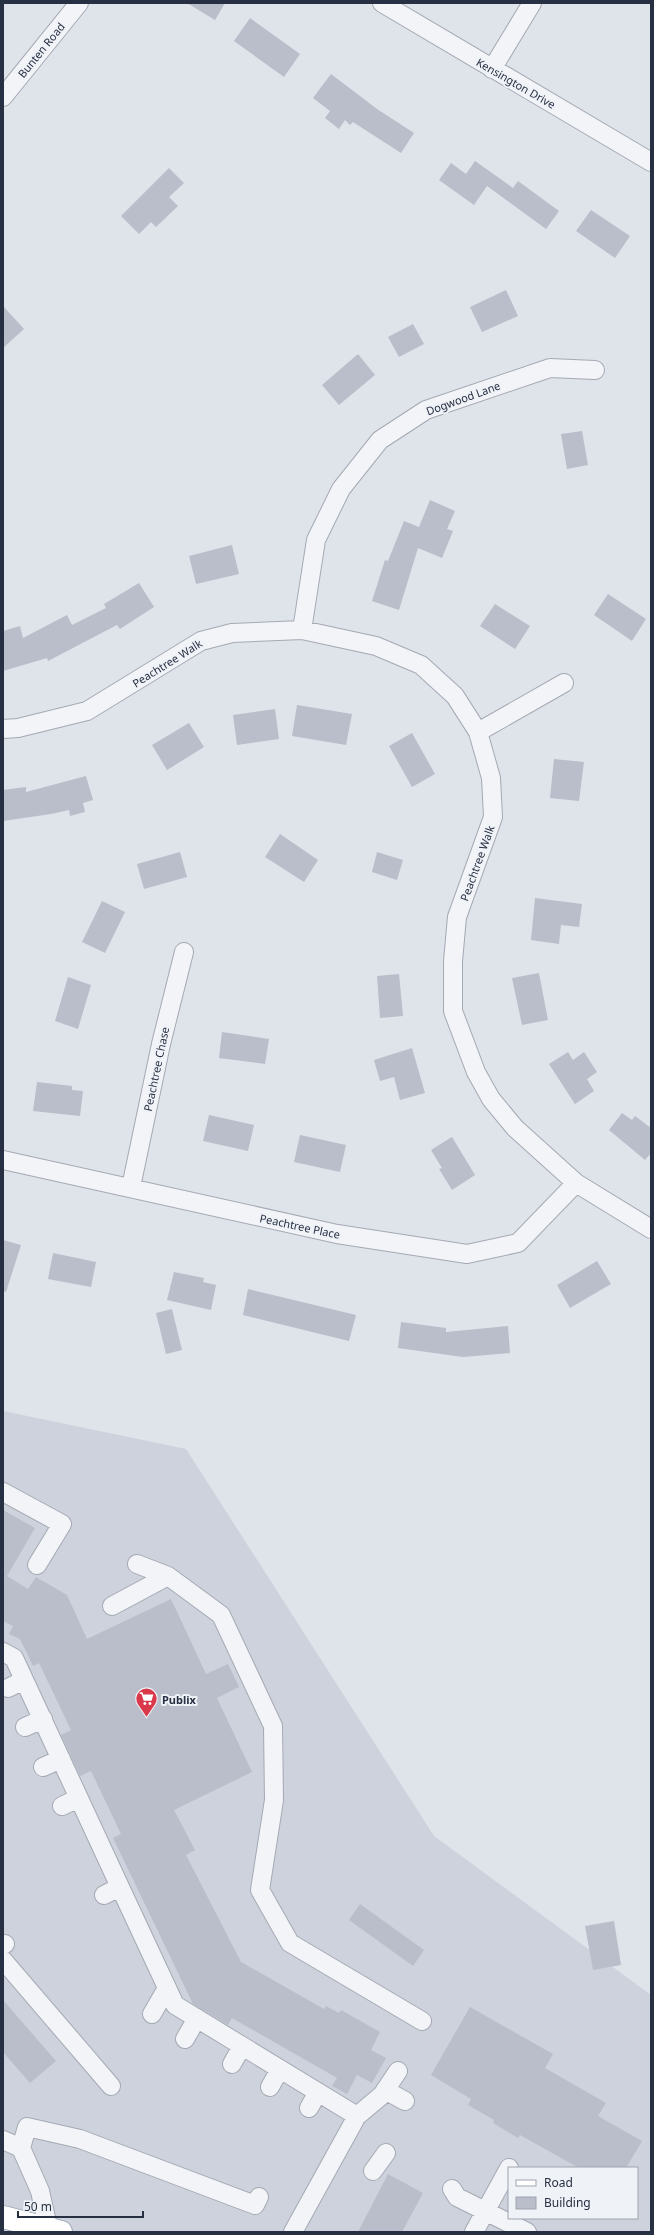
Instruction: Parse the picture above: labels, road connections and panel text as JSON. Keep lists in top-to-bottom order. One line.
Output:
{"streets":{"street":["Bunten Road","Kensington Drive","Dogwood Lane","Peachtree Walk","Peachtree Chase","Peachtree Place"]},"crossings":[["Dogwood Lane","Peachtree Walk"],["Peachtree Walk","Peachtree Place"],["Peachtree Chase","Peachtree Place"]],"places":{"supermarket":["Publix"]},"legend":["Road","Building"],"scale_bar":"50 m"}
